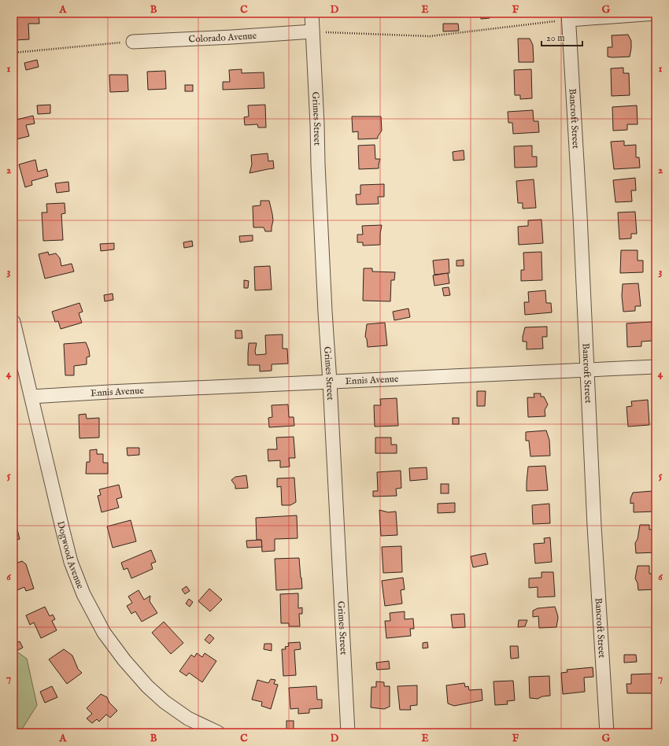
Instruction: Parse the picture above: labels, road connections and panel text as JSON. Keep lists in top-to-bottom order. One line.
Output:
{"streets":{"street":["Colorado Avenue","Grimes Street","Bancroft Street","Ennis Avenue","Dogwood Avenue"]},"crossings":[["Colorado Avenue","Grimes Street"],["Grimes Street","Ennis Avenue"],["Bancroft Street","Ennis Avenue"],["Ennis Avenue","Dogwood Avenue"]],"scale_bar":"20 m","grid":{"columns":["A","B","C","D","E","F","G"],"rows":["1","2","3","4","5","6","7"]}}
